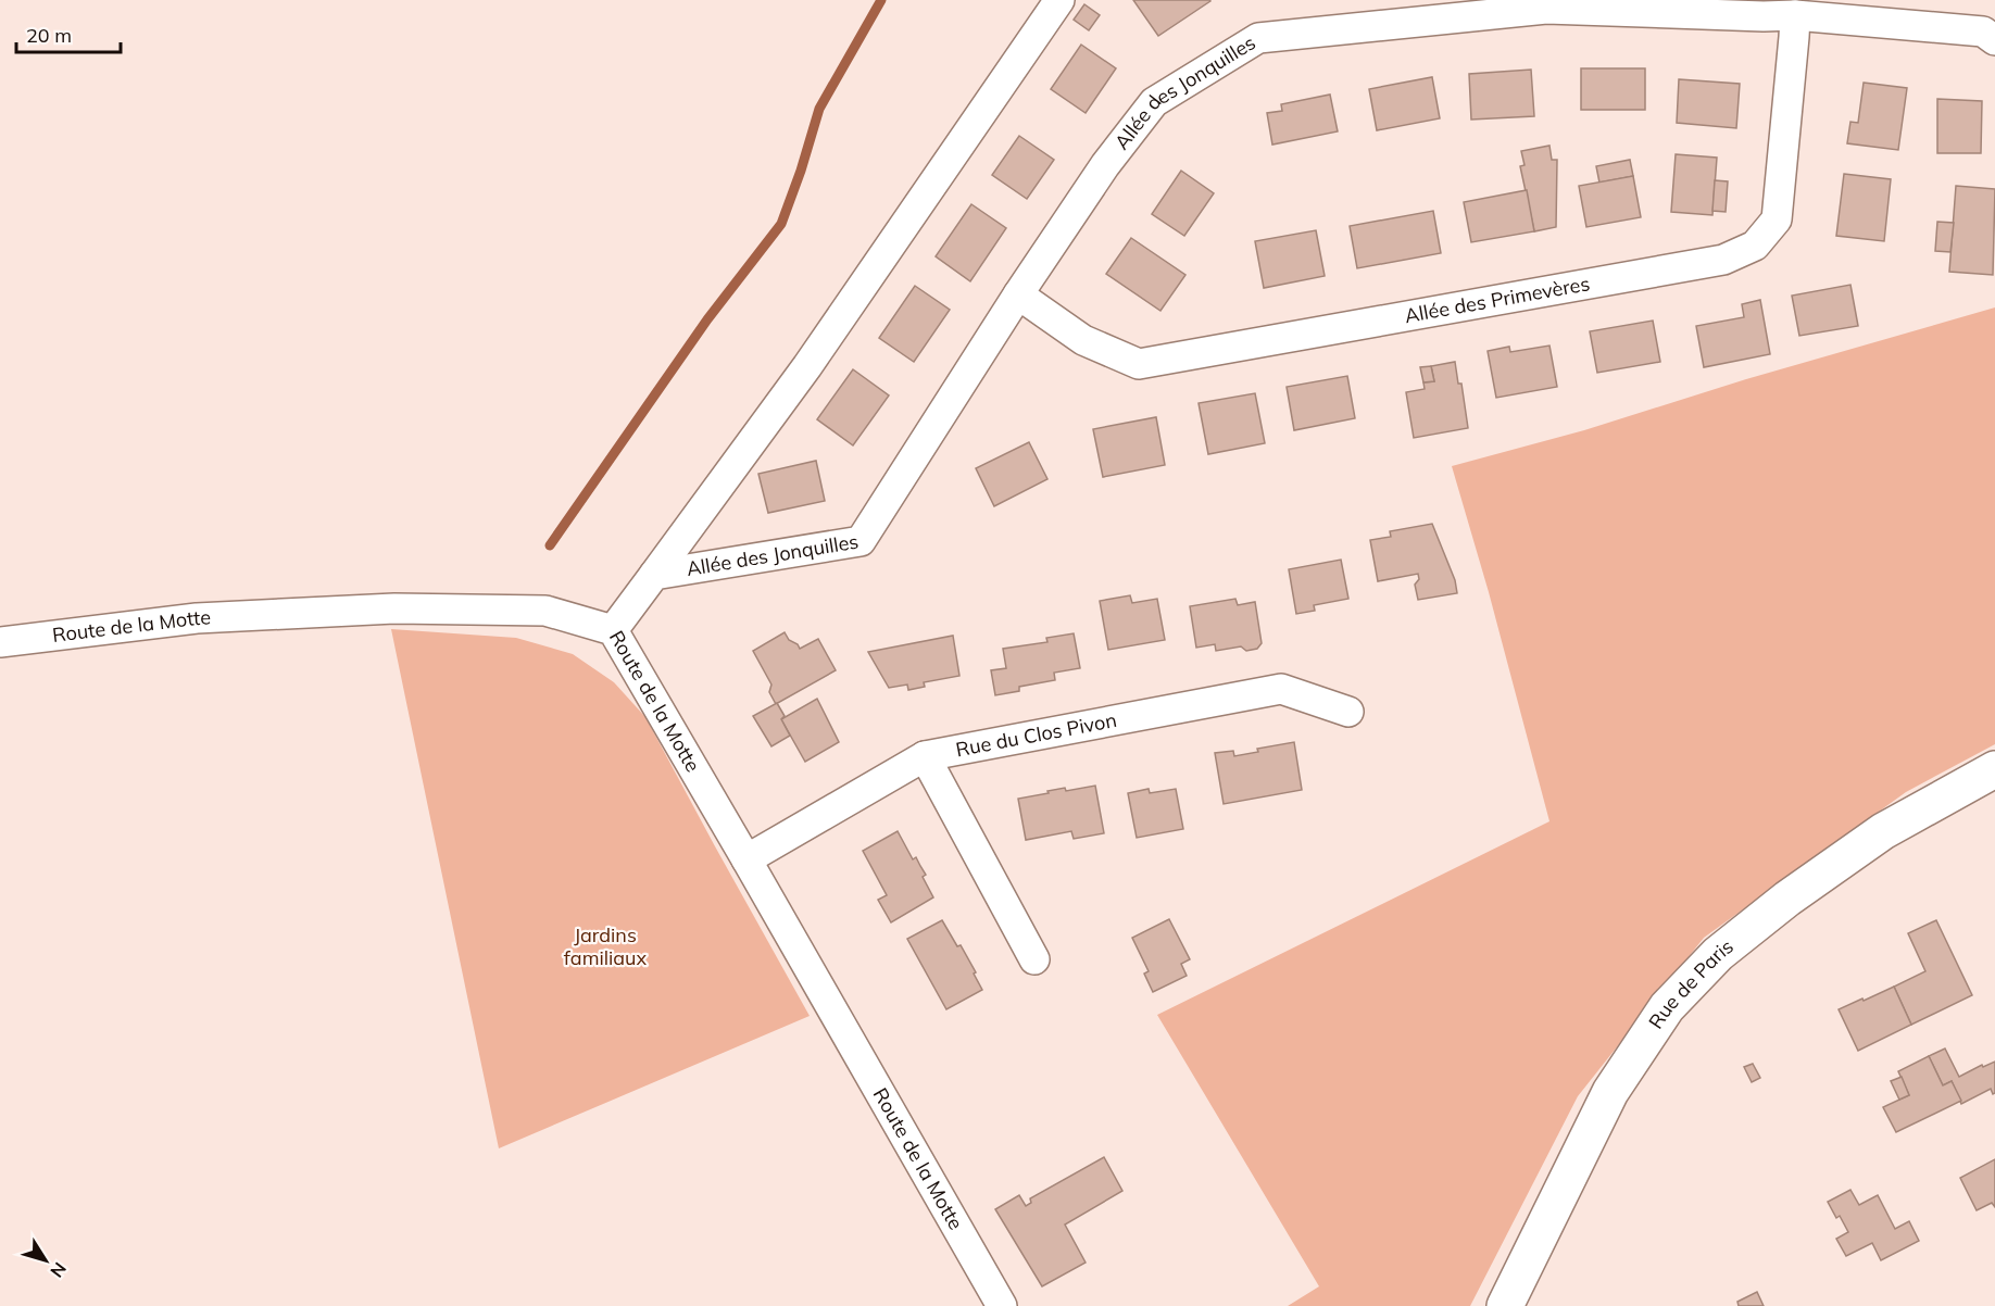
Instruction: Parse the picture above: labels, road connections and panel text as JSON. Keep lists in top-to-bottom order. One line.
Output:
{"streets":{"main road":["Rue de Paris"],"street":["Allée des Jonquilles","Allée des Primevères","Route de la Motte","Rue du Clos Pivon"]},"crossings":[["Allée des Jonquilles","Allée des Primevères"],["Route de la Motte","Rue du Clos Pivon"]],"parks":["Jardins familiaux"],"scale_bar":"20 m","north":"bottom right"}
